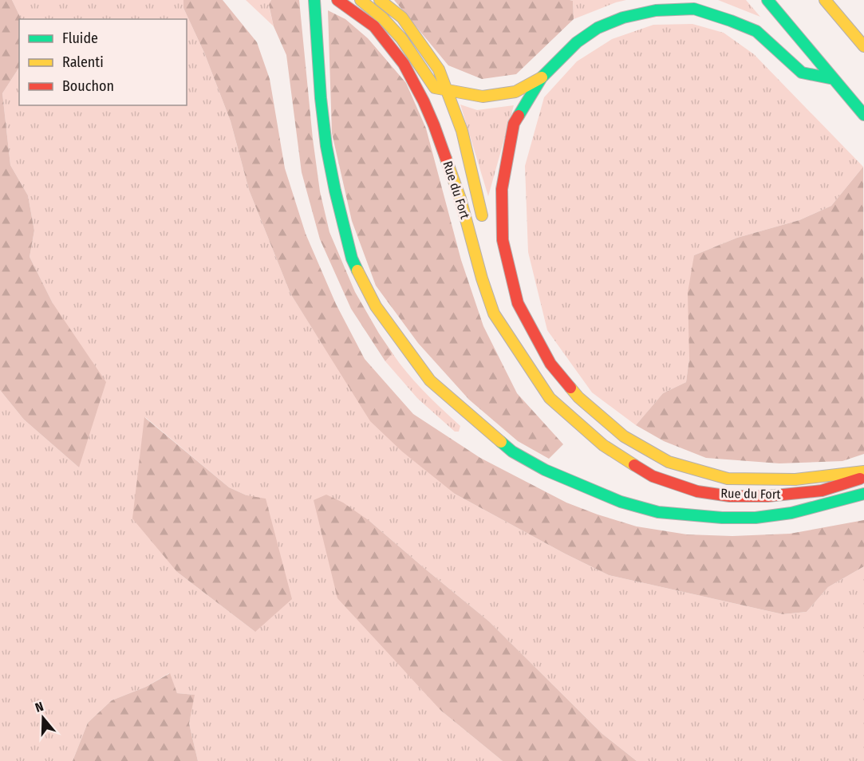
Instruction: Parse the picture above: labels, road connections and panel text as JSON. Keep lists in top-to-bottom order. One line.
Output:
{"streets":{"main road":["Rue du Fort"]},"legend":["Fluide","Ralenti","Bouchon"],"north":"top"}
